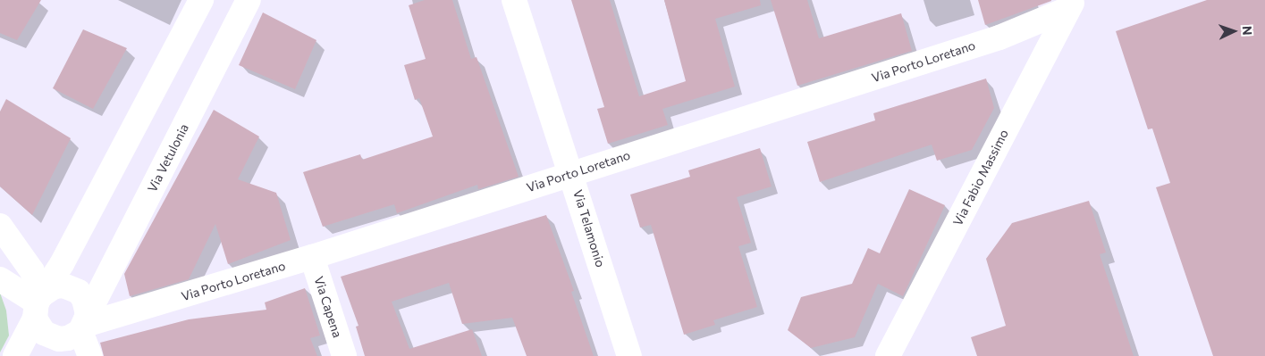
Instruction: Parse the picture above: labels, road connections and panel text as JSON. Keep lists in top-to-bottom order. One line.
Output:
{"streets":{"street":["Via Porto Loretano","Via Vetulonia","Via Fabio Massimo","Via Telamonio","Via Capena"]},"crossings":[["Via Porto Loretano","Via Vetulonia"],["Via Porto Loretano","Via Fabio Massimo"],["Via Porto Loretano","Via Telamonio"],["Via Porto Loretano","Via Capena"]],"north":"right"}
